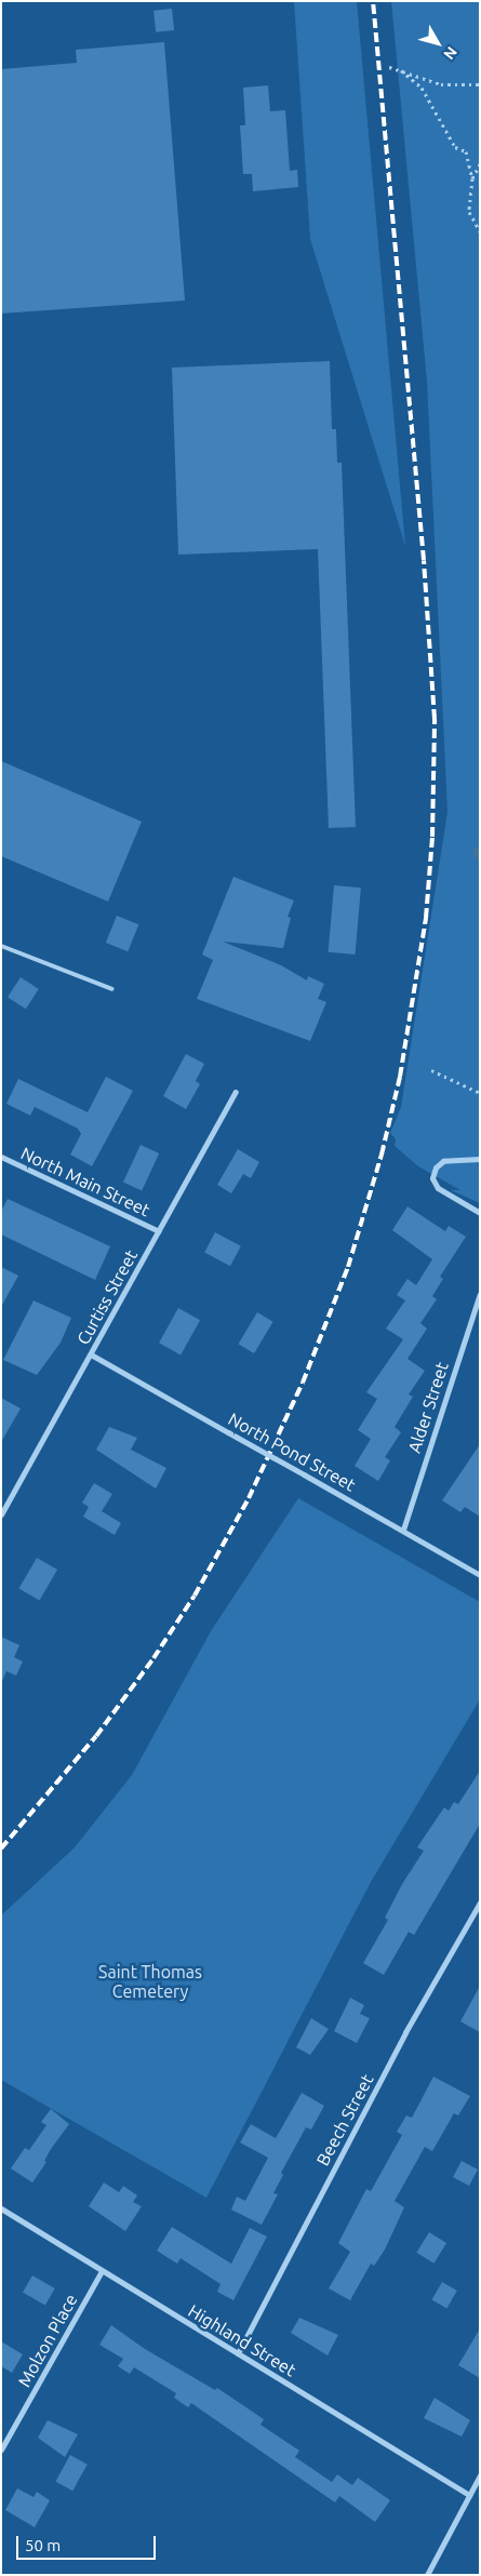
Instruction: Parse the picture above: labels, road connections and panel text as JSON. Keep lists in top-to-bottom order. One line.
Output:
{"streets":{"street":["North Main Street","Curtiss Street","Alder Street","North Pond Street","Beech Street","Molzon Place","Highland Street"]},"crossings":[["North Main Street","Curtiss Street"],["Curtiss Street","North Pond Street"],["Alder Street","North Pond Street"],["Beech Street","Highland Street"],["Molzon Place","Highland Street"]],"parks":["Saint Thomas Cemetery"],"scale_bar":"50 m","north":"bottom right"}
